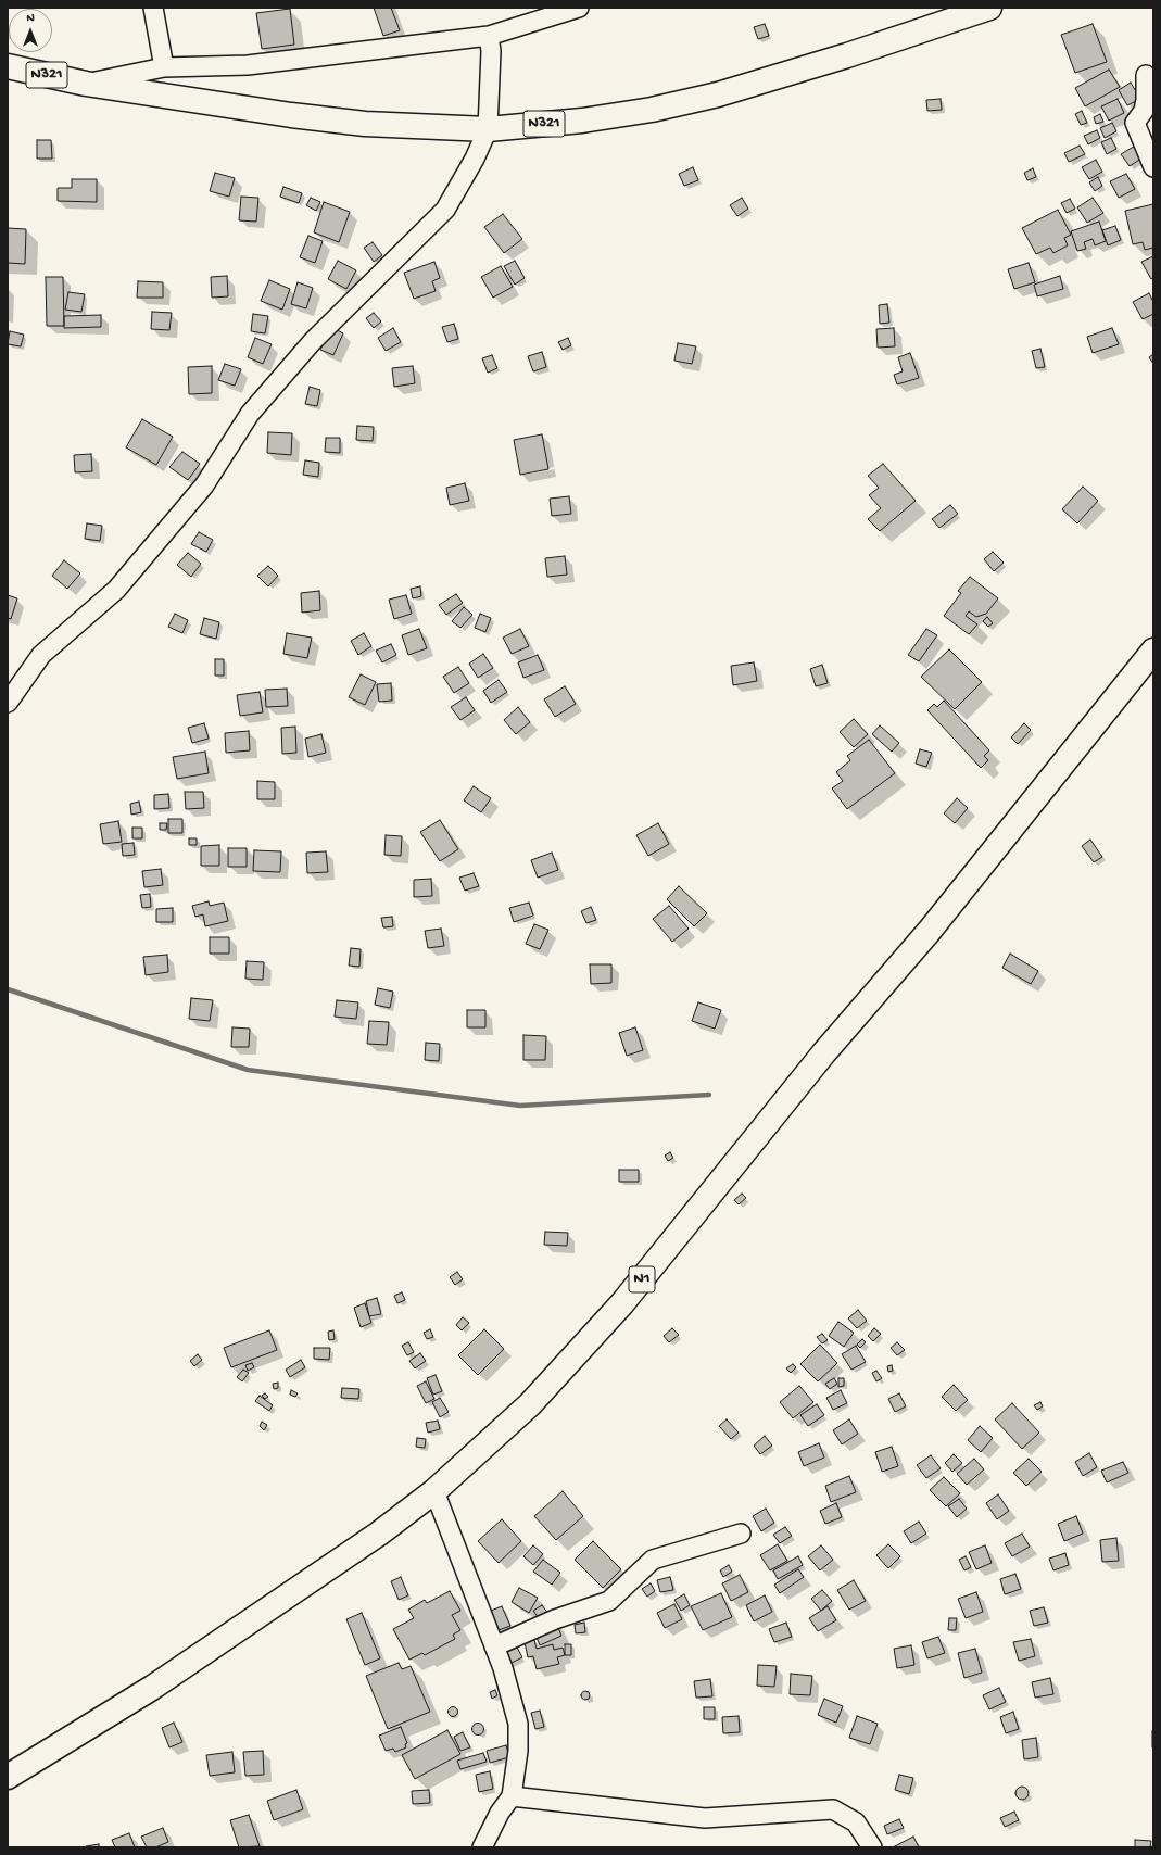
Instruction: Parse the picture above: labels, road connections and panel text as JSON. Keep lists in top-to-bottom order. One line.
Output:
{"streets":{"main road":["N321","N1"]},"north":"top"}
